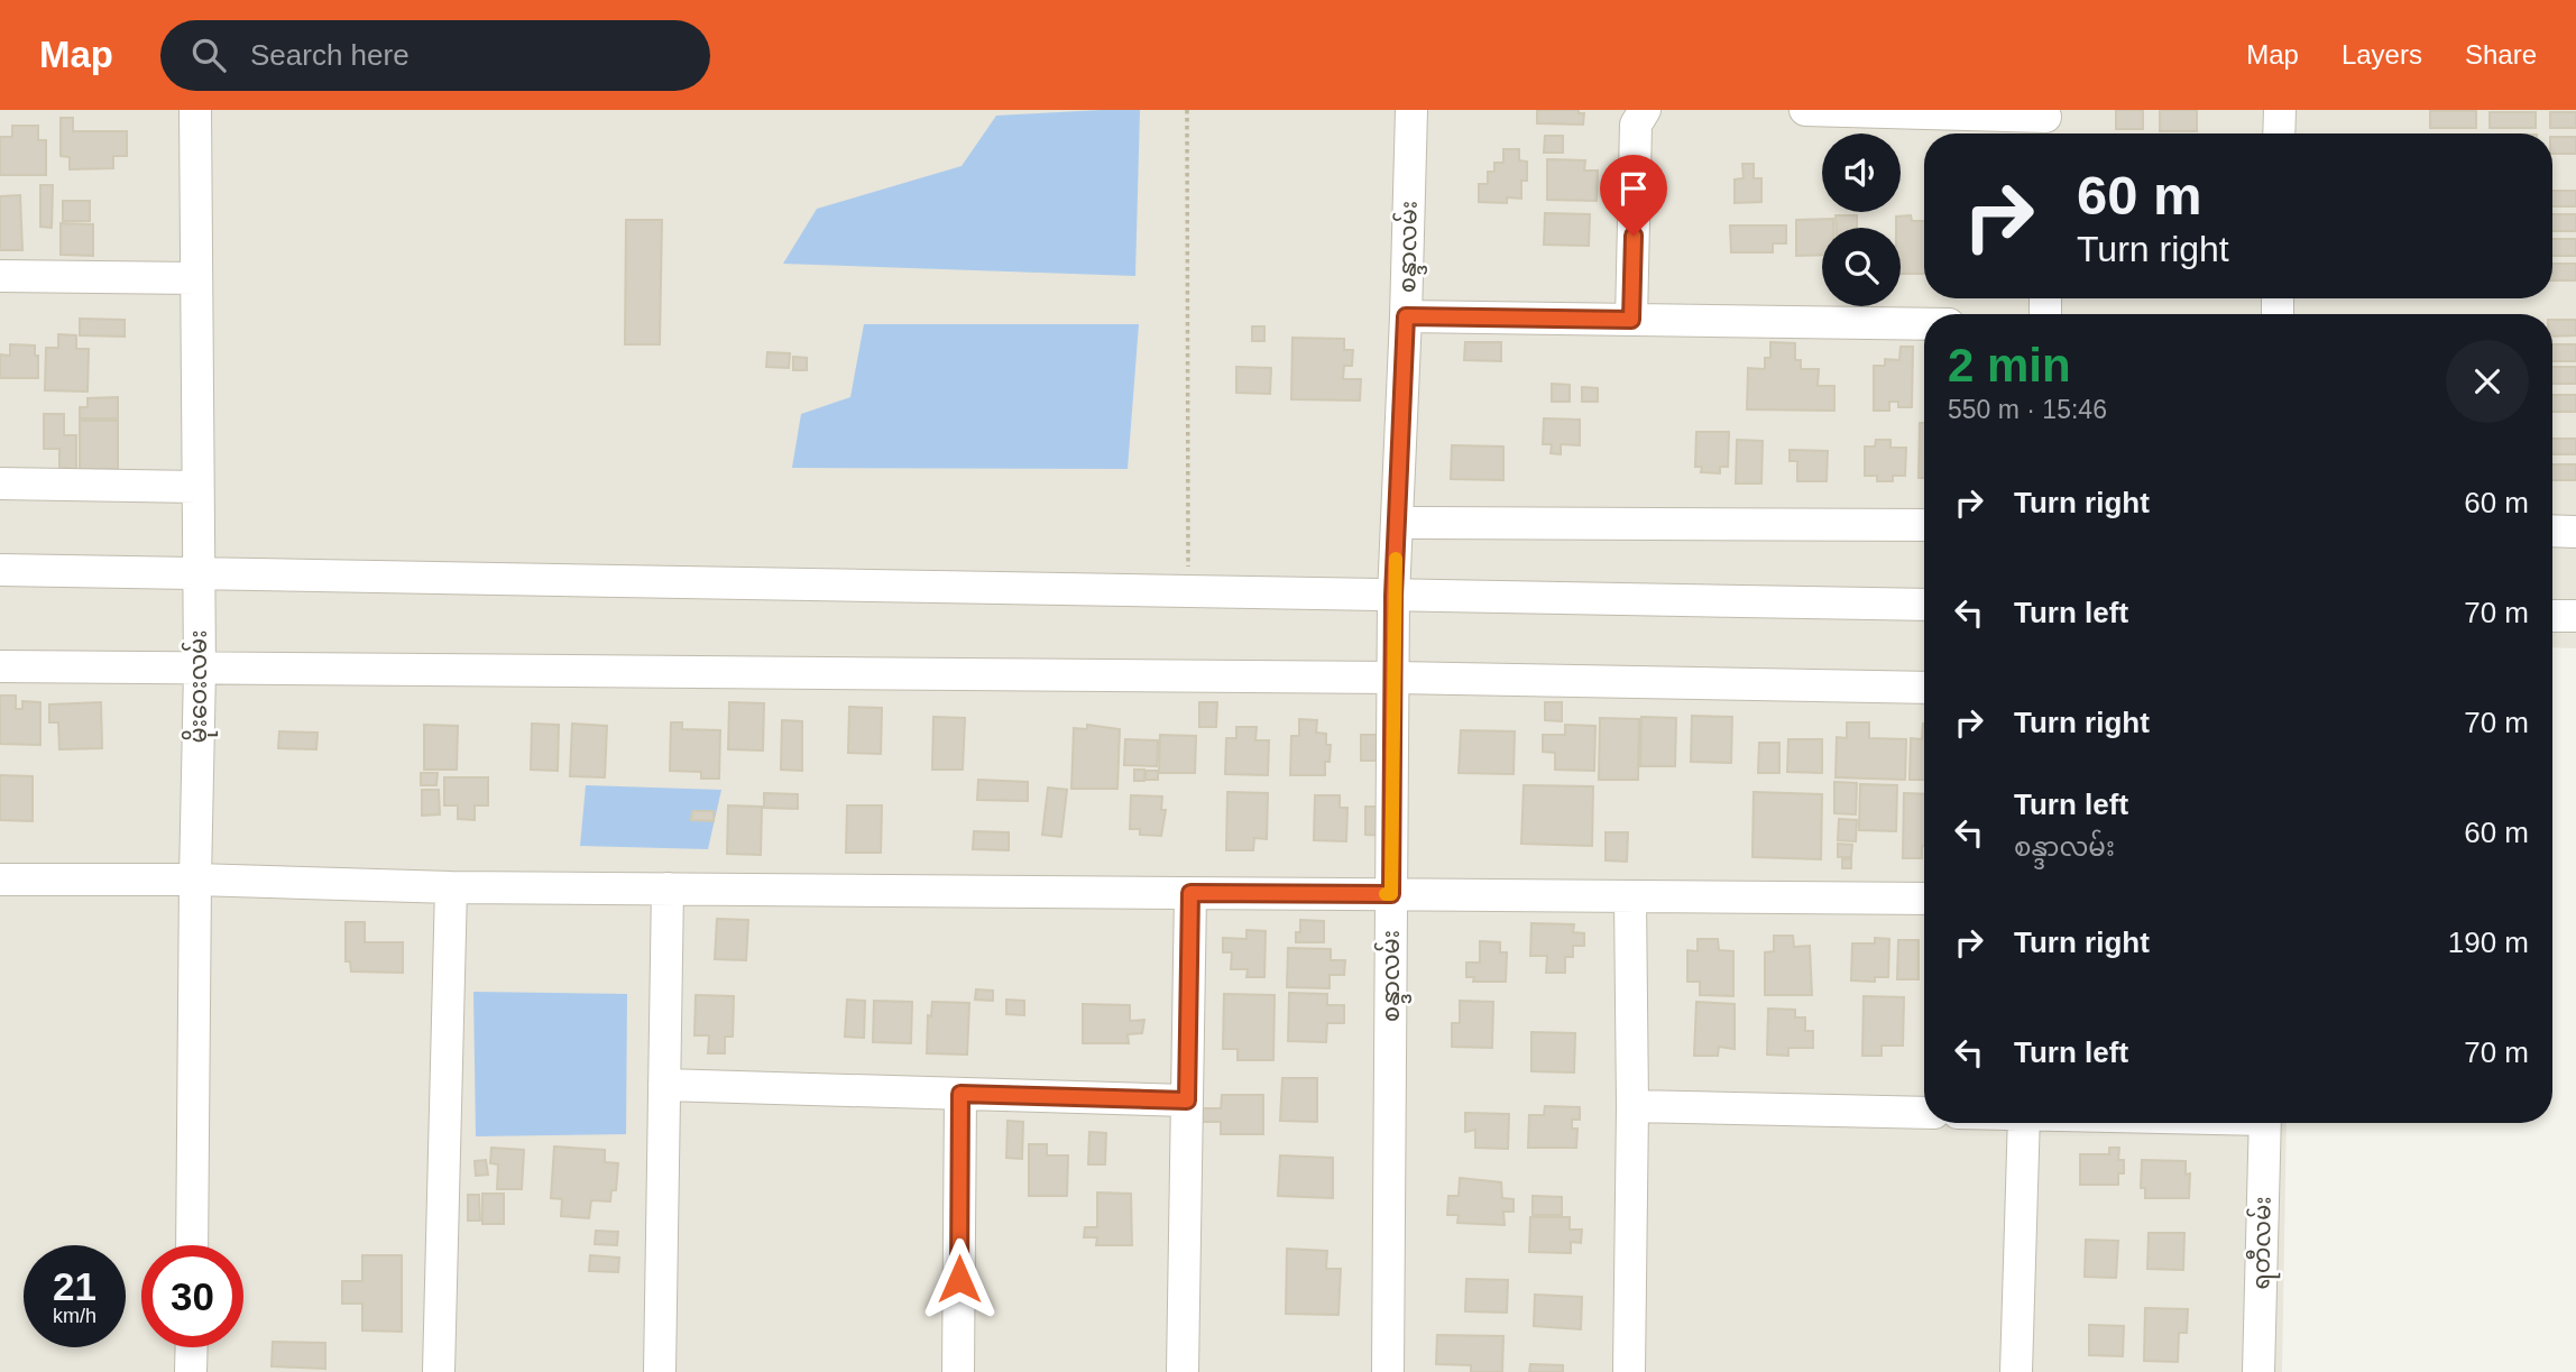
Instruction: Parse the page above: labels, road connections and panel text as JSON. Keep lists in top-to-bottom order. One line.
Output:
{"streets":{"street":["စန္ဒာလမ်း","မိုးဝေးလမ်း","ရတီလမ်း"]},"page":{"header":"Map","search":"Search here","nav":["Map","Layers","Share"],"turn":["60 m","Turn right"],"heading":["2 min","550 m · 15:46"],"list":[{"name":"Turn right","value":"60 m"},{"name":"Turn left","value":"70 m"},{"name":"Turn right","value":"70 m"},{"name":"Turn left","note":"စန္ဒာလမ်း","value":"60 m"},{"name":"Turn right","value":"190 m"},{"name":"Turn left","value":"70 m"}],"speed":"21 km/h","limit":"30"}}
